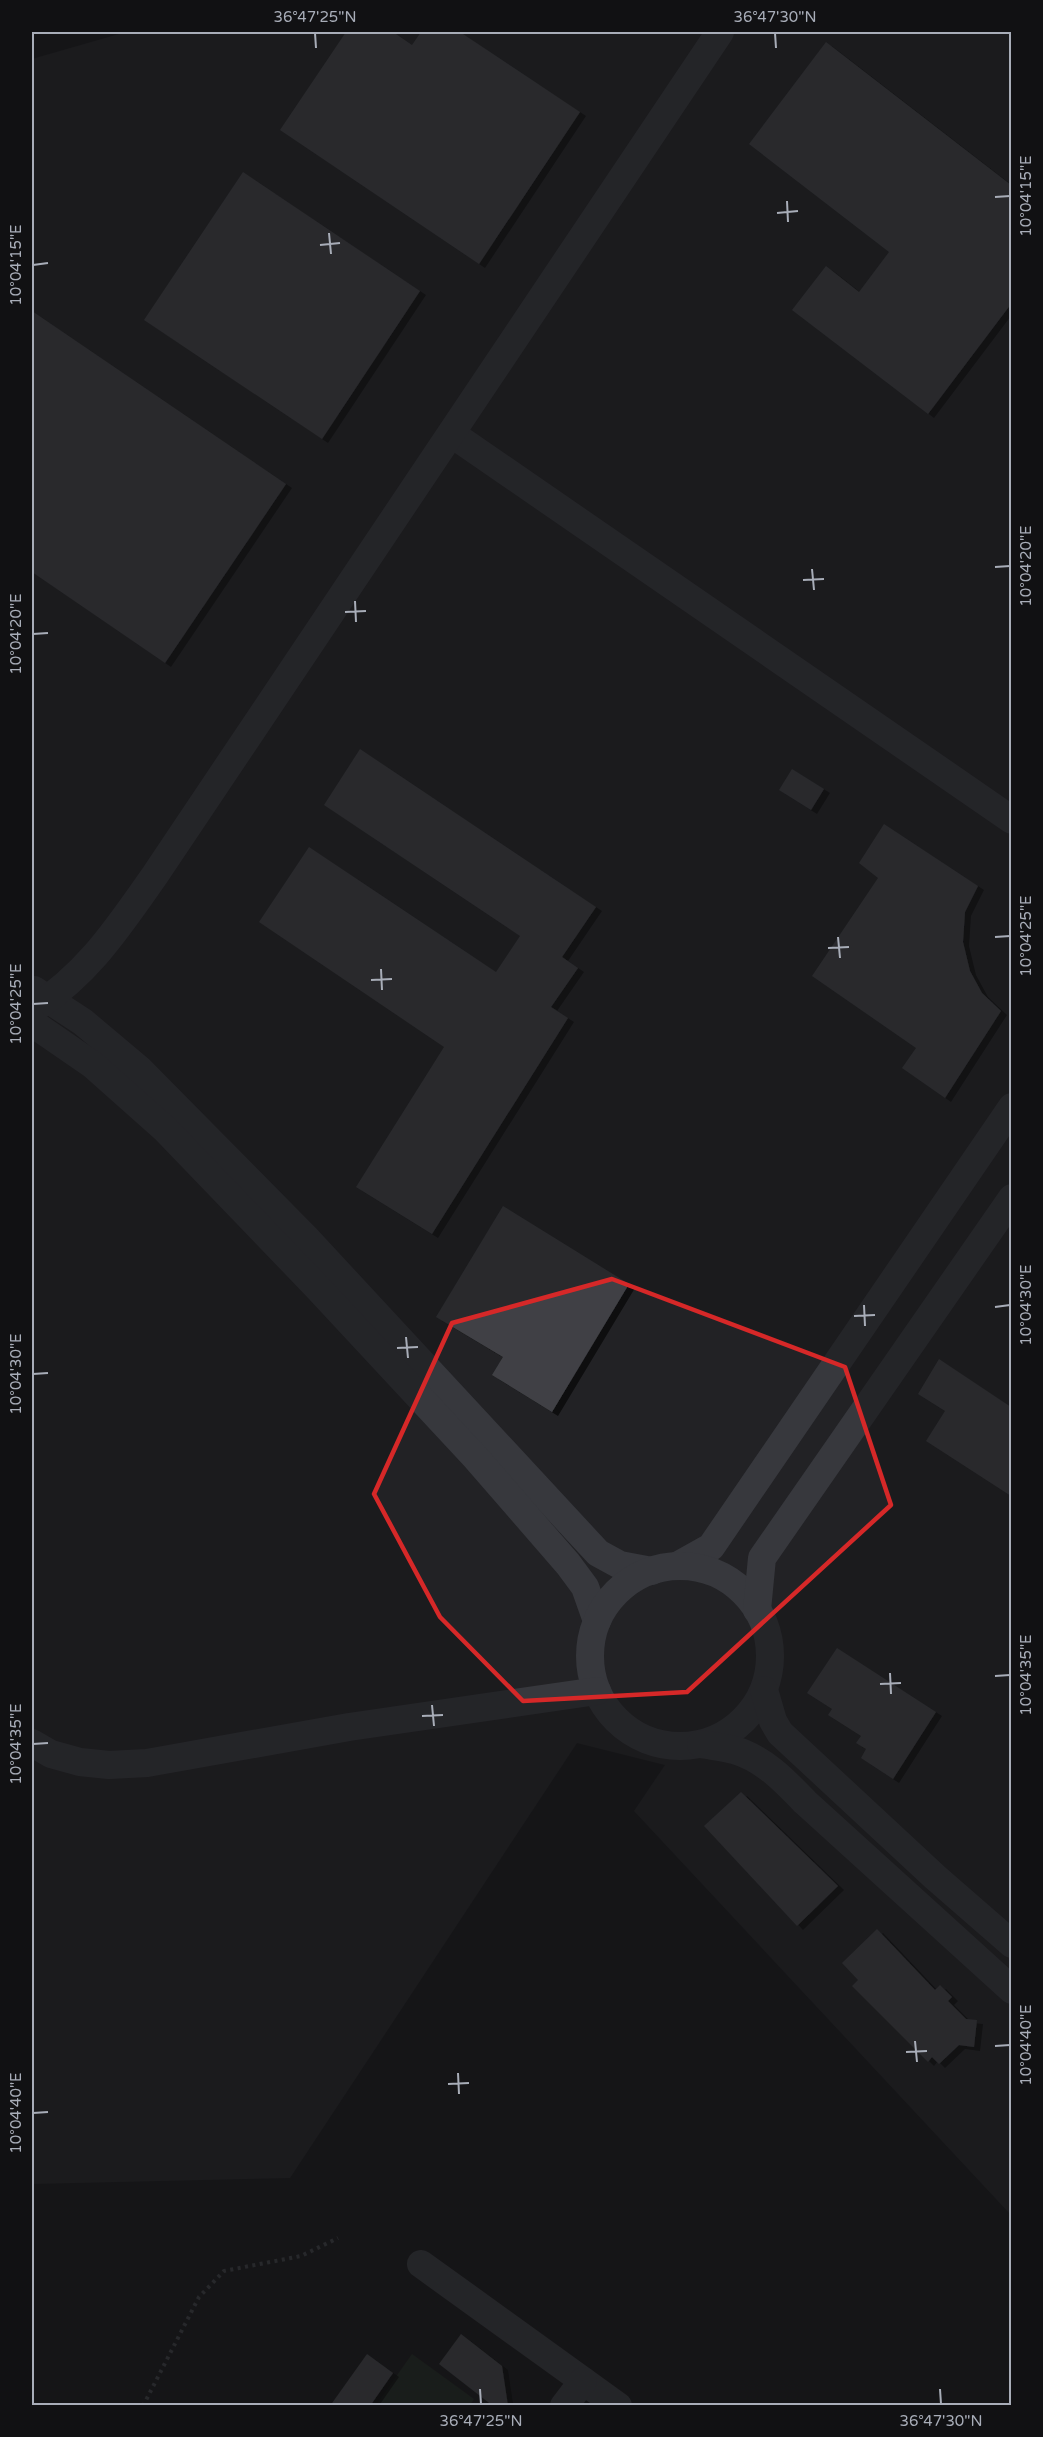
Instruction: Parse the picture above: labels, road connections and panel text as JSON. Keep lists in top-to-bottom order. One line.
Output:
{"coordinates":["36°47'25\"N","36°47'30\"N","10°04'15\"E","10°04'20\"E","10°04'25\"E","10°04'30\"E","10°04'35\"E","10°04'40\"E"]}
